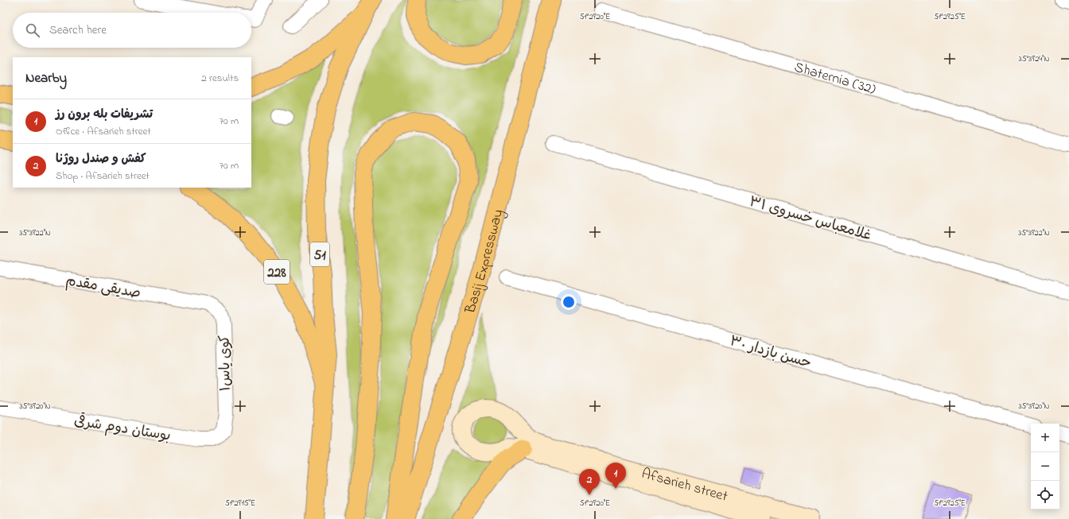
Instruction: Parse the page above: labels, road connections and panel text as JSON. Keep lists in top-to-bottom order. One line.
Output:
{"streets":{"main road":["51","Basij Expressway","228","Afsarieh street"],"street":["Shaternia (32)","غلامعباس خسروی ۳۱","صدیقی مقدم","حسن بازدار ۳۰","کوی یاس۱","بوستان دوم شرقی"]},"crossings":[["51","228"],["صدیقی مقدم","کوی یاس۱"],["کوی یاس۱","بوستان دوم شرقی"]],"page":{"search":"Search here","heading":["Nearby","2 results"],"list":[{"mark":"1","name":"تشریفات بله برون رز","note":"Office · Afsarieh street","value":"70 m"},{"mark":"2","name":"کفش و صندل روژنا","note":"Shop · Afsarieh street","value":"70 m"}],"map_buttons":["+","−"],"pins":["1","2"]},"coordinates":["51°29'20\"E","51°29'25\"E","35°39'24\"N","35°39'22\"N","35°39'20\"N","51°29'15\"E"]}
